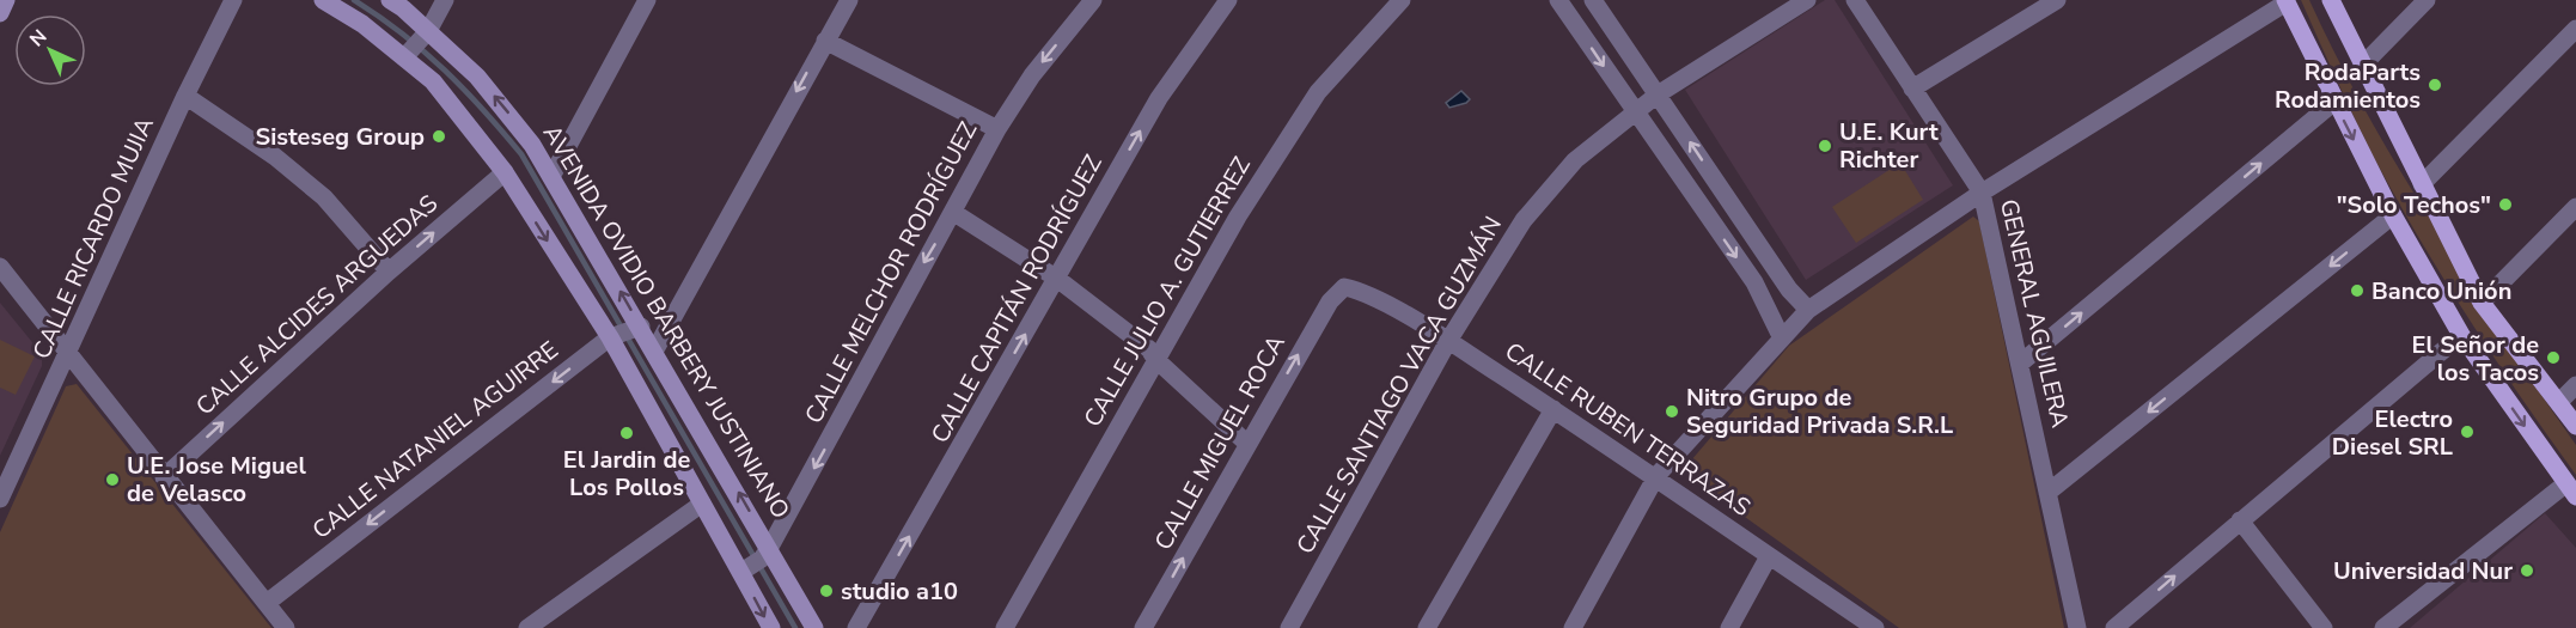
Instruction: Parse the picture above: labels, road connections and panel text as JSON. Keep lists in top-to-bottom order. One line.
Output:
{"streets":{"street":["CALLE RICARDO MUJIA","CALLE MELCHOR RODRÍGUEZ","CALLE JULIO A. GUTIERREZ","CALLE CAPITÁN RODRÍGUEZ","CALLE ALCIDES ARGUEDAS","GENERAL AGUILERA","AVENIDA OVIDIO BARBERY JUSTINIANO","CALLE SANTIAGO VACA GUZMÁN","CALLE RUBEN TERRAZAS","CALLE NATANIEL AGUIRRE","CALLE MIGUEL ROCA"]},"crossings":[["CALLE MELCHOR RODRÍGUEZ","AVENIDA OVIDIO BARBERY JUSTINIANO"],["CALLE ALCIDES ARGUEDAS","AVENIDA OVIDIO BARBERY JUSTINIANO"],["AVENIDA OVIDIO BARBERY JUSTINIANO","CALLE NATANIEL AGUIRRE"],["CALLE SANTIAGO VACA GUZMÁN","CALLE RUBEN TERRAZAS"],["CALLE RUBEN TERRAZAS","CALLE MIGUEL ROCA"]],"one_way":["CALLE MELCHOR RODRÍGUEZ","CALLE CAPITÁN RODRÍGUEZ","CALLE ALCIDES ARGUEDAS","CALLE NATANIEL AGUIRRE","CALLE MIGUEL ROCA"],"places":["RodaParts Rodamientos","Sisteseg Group","U.E. Kurt Richter","\"Solo Techos\"","Banco Unión","El Señor de los Tacos","Nitro Grupo de Seguridad Privada S.R.L","Electro Diesel SRL","El Jardin de Los Pollos","U.E. Jose Miguel de Velasco","Universidad Nur","studio a10"],"north":"top left"}
